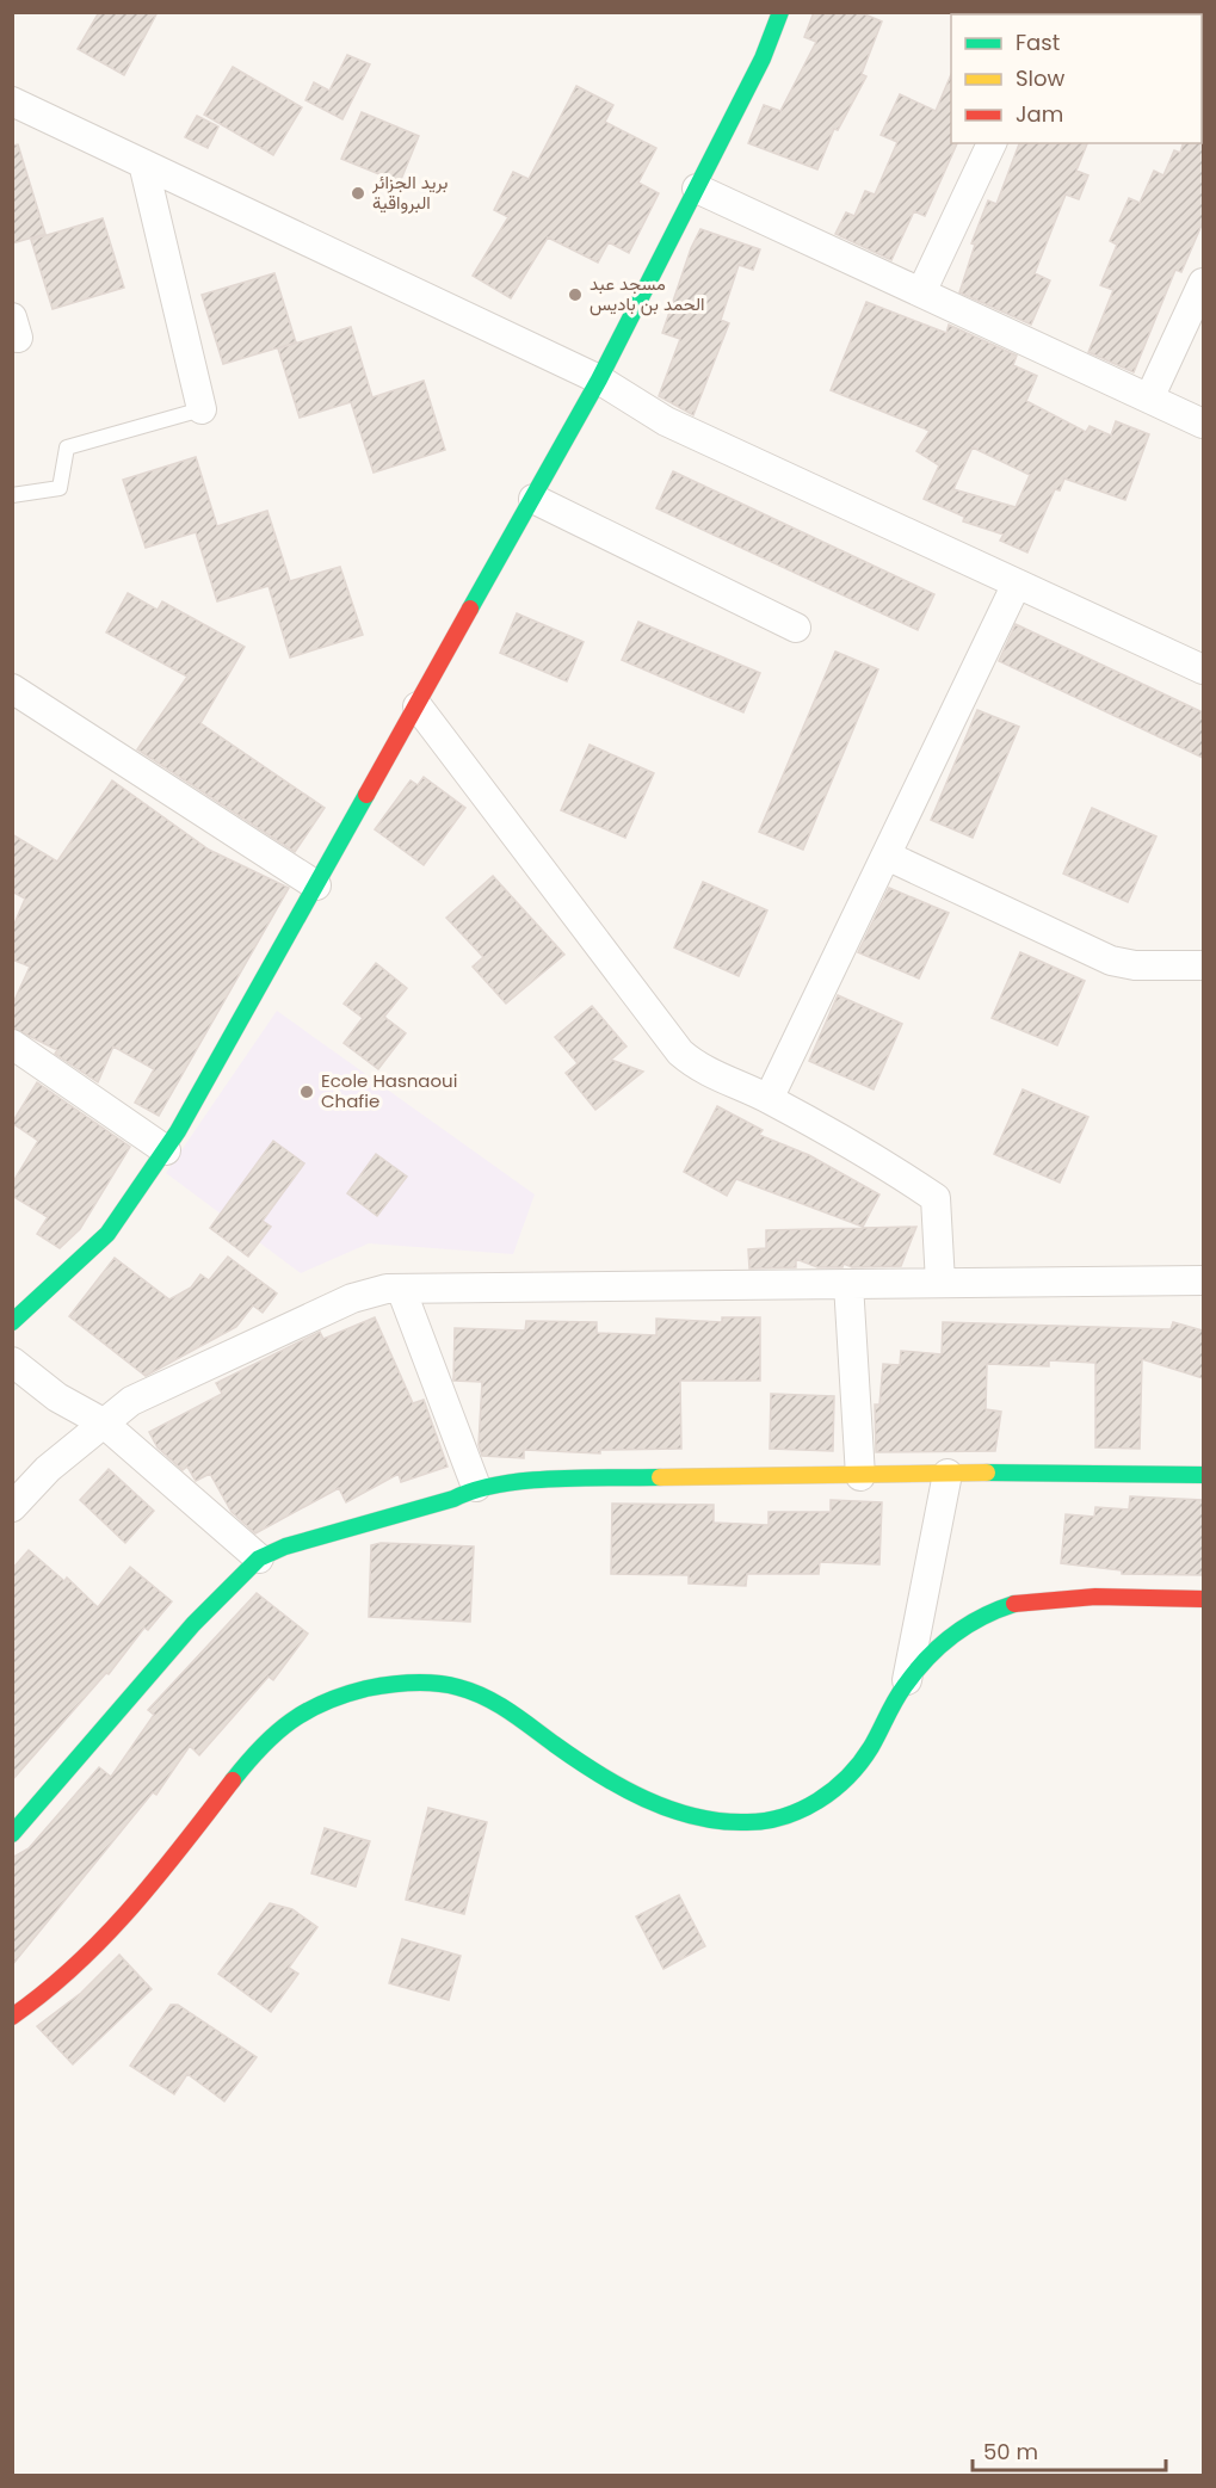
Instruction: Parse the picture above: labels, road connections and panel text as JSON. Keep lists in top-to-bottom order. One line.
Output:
{"places":["بريد الجزائر البرواقية","مسجد عبد الحمد بن باديس","Ecole Hasnaoui Chafie"],"legend":["Fast","Slow","Jam"],"scale_bar":"50 m"}
